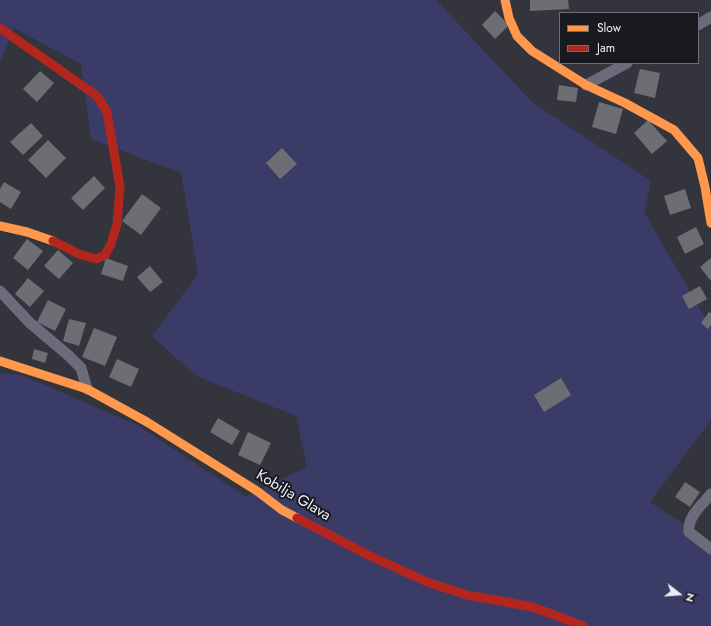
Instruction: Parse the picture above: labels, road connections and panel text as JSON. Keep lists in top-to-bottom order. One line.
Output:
{"streets":{"street":["Kobilja Glava"]},"legend":["Slow","Jam"],"north":"right"}
